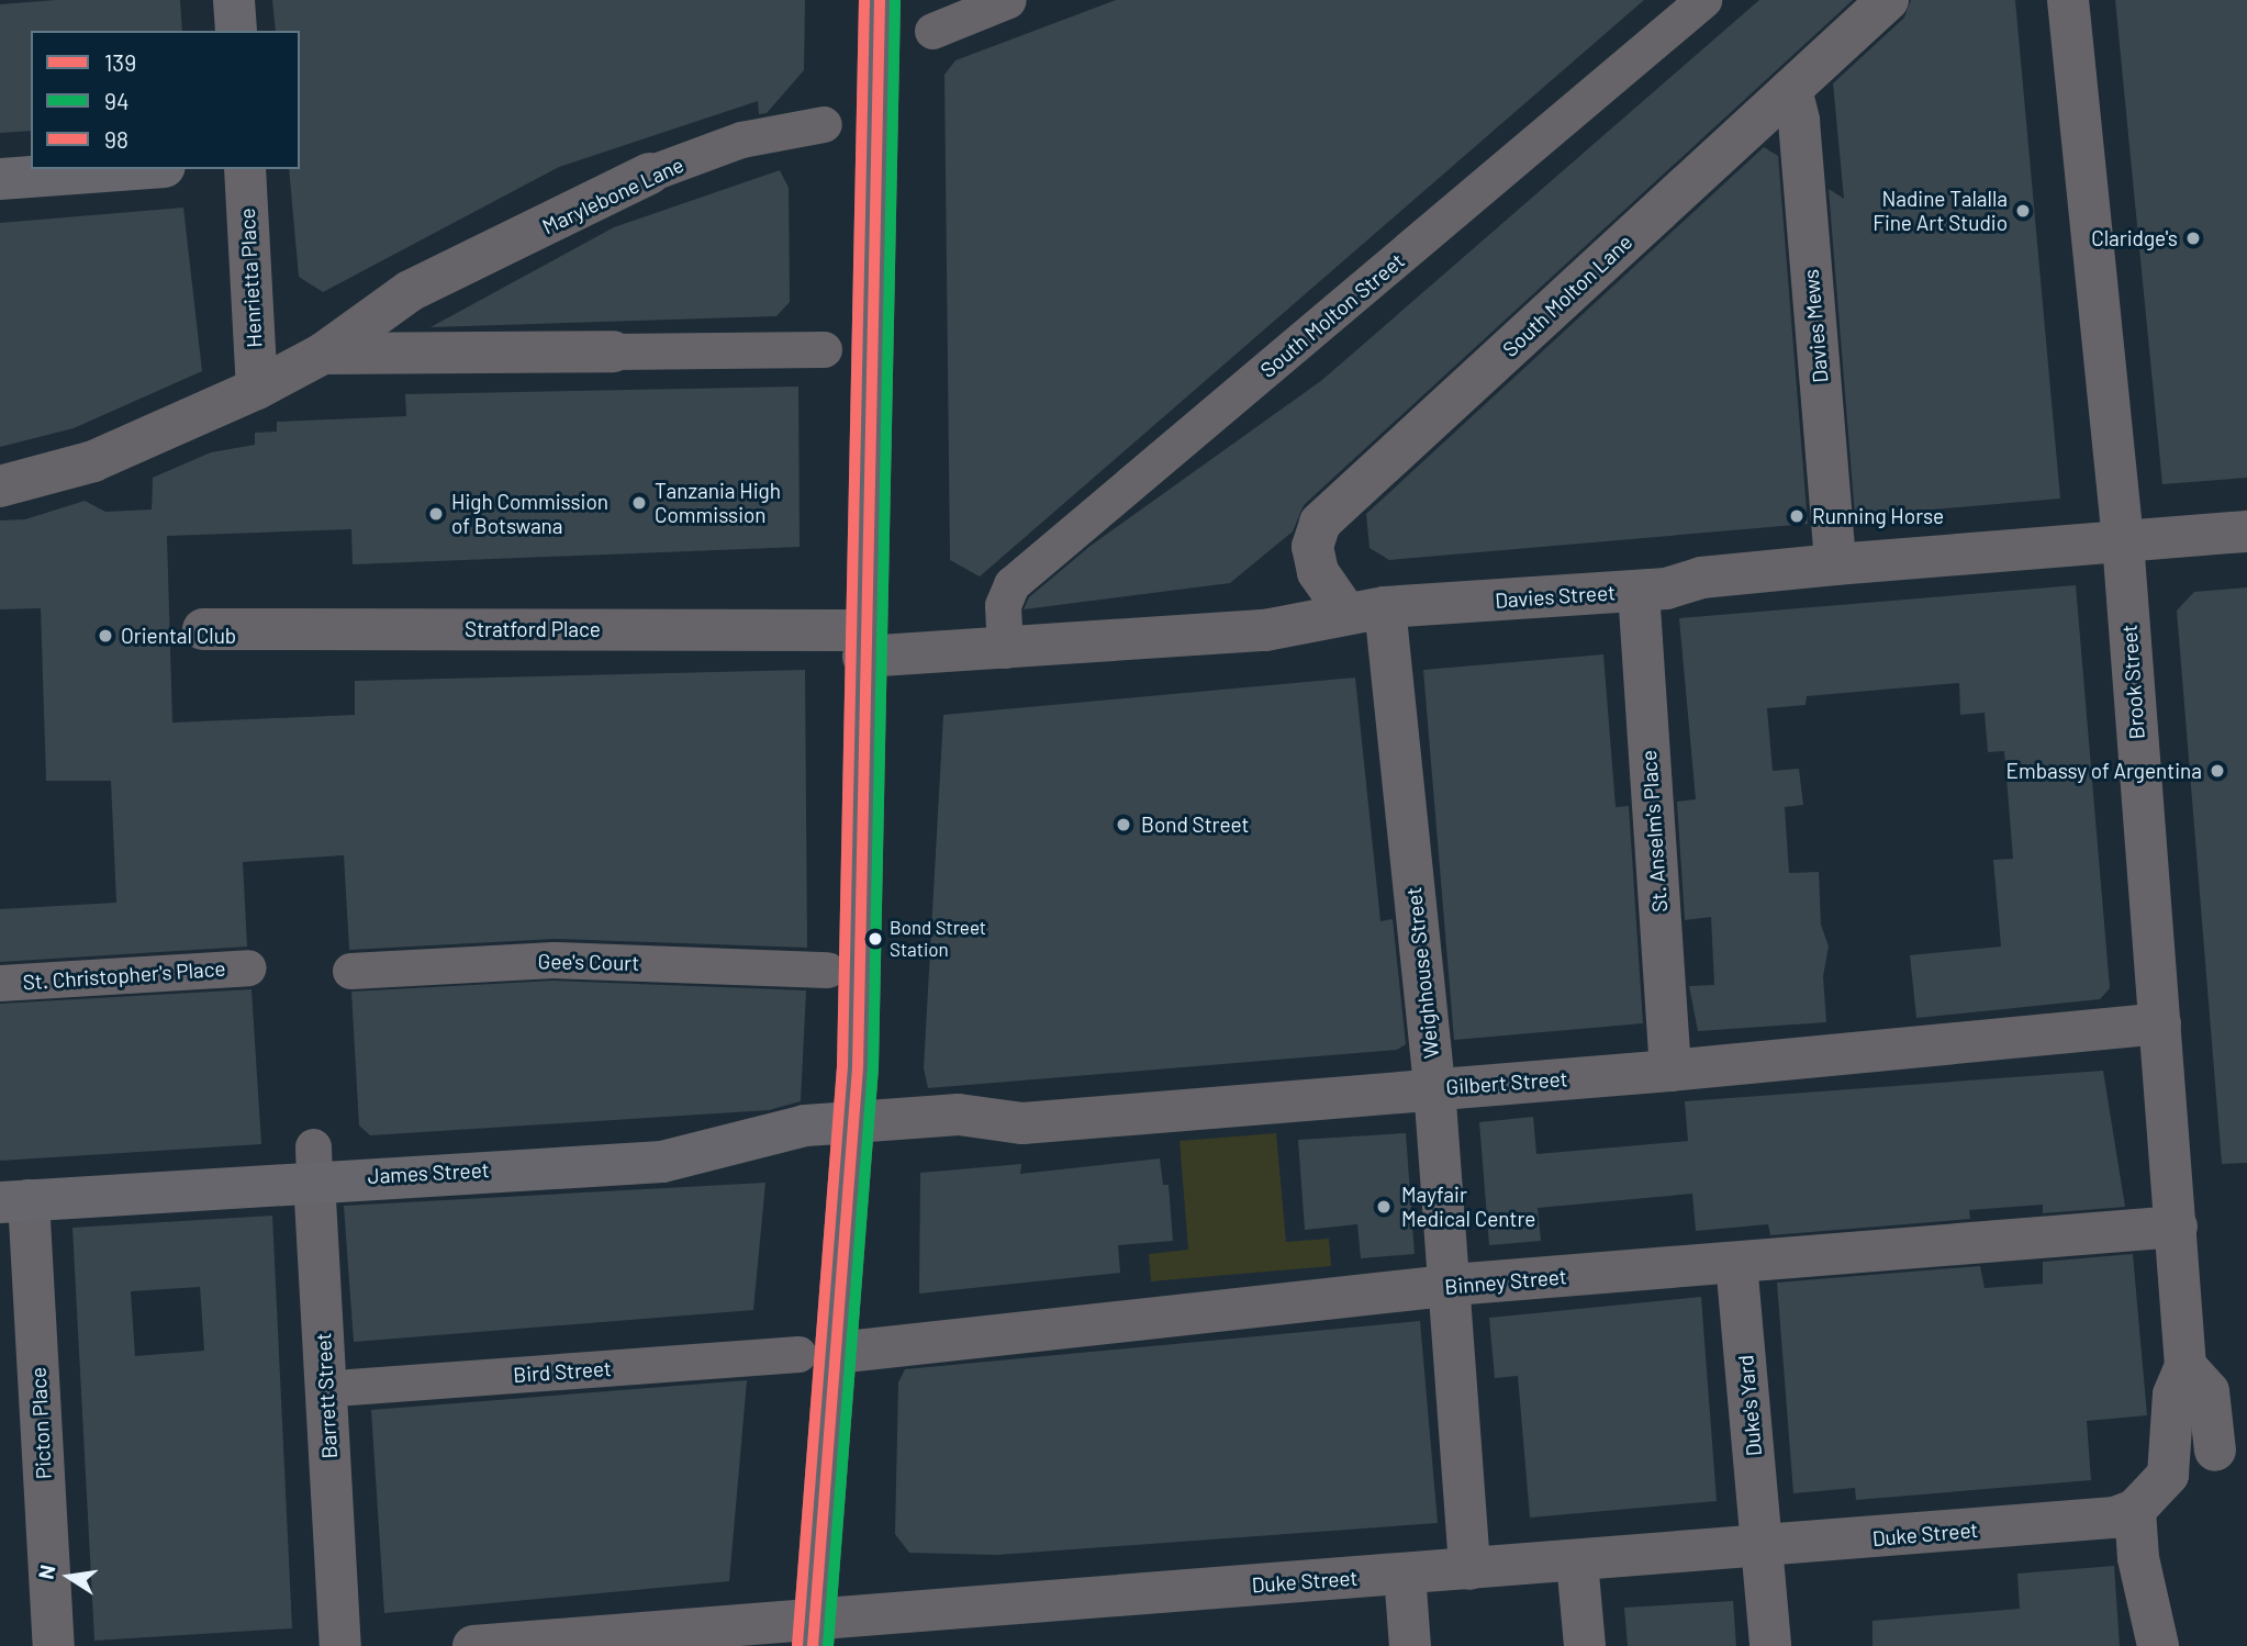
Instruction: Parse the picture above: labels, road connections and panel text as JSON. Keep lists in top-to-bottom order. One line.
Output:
{"streets":{"main road":["James Street"],"street":["Marylebone Lane","Henrietta Place","South Molton Lane","South Molton Street","Davies Mews","Davies Street","Stratford Place","Brook Street","St. Anselm's Place","Gee's Court","Weighhouse Street","St. Christopher's Place","Gilbert Street","Binney Street","Bird Street","Barrett Street","Duke's Yard","Picton Place","Duke Street"]},"crossings":[["Marylebone Lane","Henrietta Place"],["South Molton Lane","Davies Mews"],["South Molton Lane","Davies Street"],["South Molton Lane","Weighhouse Street"],["South Molton Street","Davies Street"],["Davies Mews","Davies Street"],["Davies Street","Stratford Place"],["Davies Street","Brook Street"],["Davies Street","St. Anselm's Place"],["Davies Street","Weighhouse Street"],["Brook Street","Gilbert Street"],["Brook Street","Binney Street"],["St. Anselm's Place","Gilbert Street"],["Weighhouse Street","Gilbert Street"],["Weighhouse Street","Binney Street"],["Weighhouse Street","Duke Street"],["Gilbert Street","James Street"],["James Street","Barrett Street"],["James Street","Picton Place"],["Binney Street","Bird Street"],["Binney Street","Duke's Yard"],["Bird Street","Barrett Street"],["Duke's Yard","Duke Street"]],"places":["Nadine Talalla Fine Art Studio","Claridge's","Tanzania High Commission","High Commission of Botswana","Running Horse","Oriental Club","Embassy of Argentina","Bond Street","Bond Street Station","Mayfair Medical Centre"],"lines":["transit line 139","transit line 94","transit line 98"],"legend":["139","94","98"],"north":"left"}
